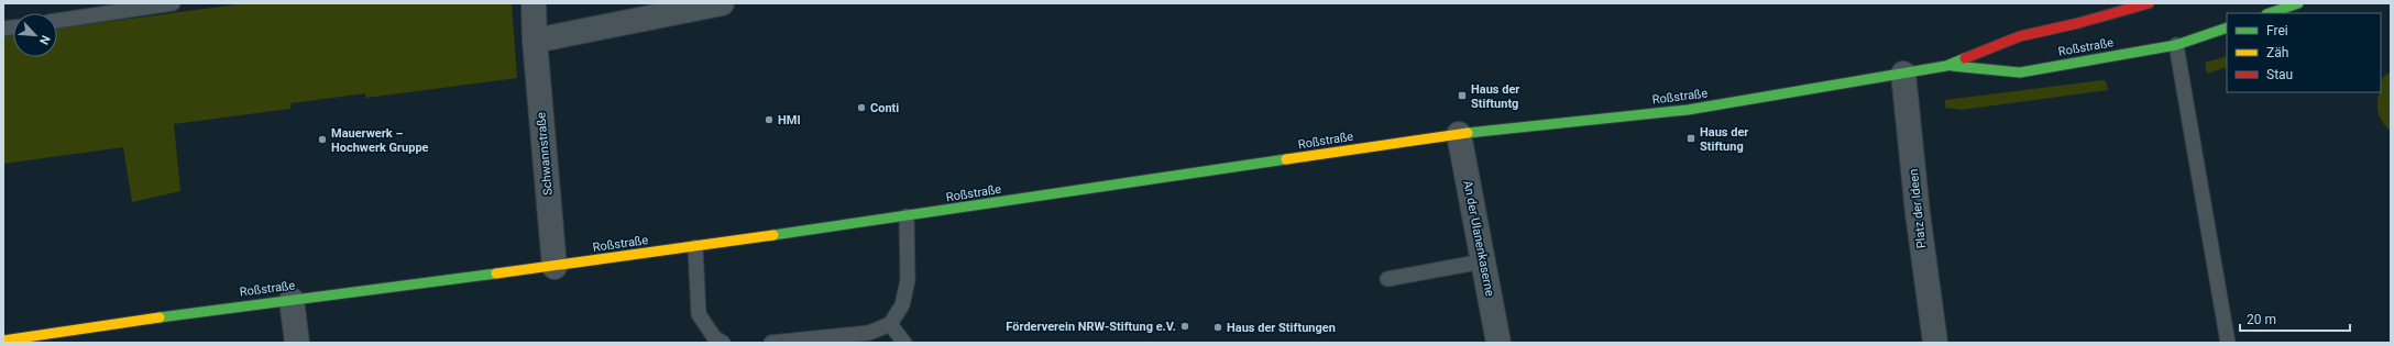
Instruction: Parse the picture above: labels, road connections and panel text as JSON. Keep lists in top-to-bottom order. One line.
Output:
{"streets":{"street":["Roßstraße","Schwannstraße","Platz der Ideen","An der Ulanenkaserne"]},"crossings":[["Roßstraße","Schwannstraße"],["Roßstraße","Platz der Ideen"],["Roßstraße","An der Ulanenkaserne"]],"places":{"transit":["Haus der Stiftuntg","Haus der Stiftung"],"other":["Conti","HMI","Mauerwerk – Hochwerk Gruppe","Förderverein NRW-Stiftung e.V.","Haus der Stiftungen"]},"legend":["Frei","Zäh","Stau"],"scale_bar":"20 m","north":"bottom right"}
